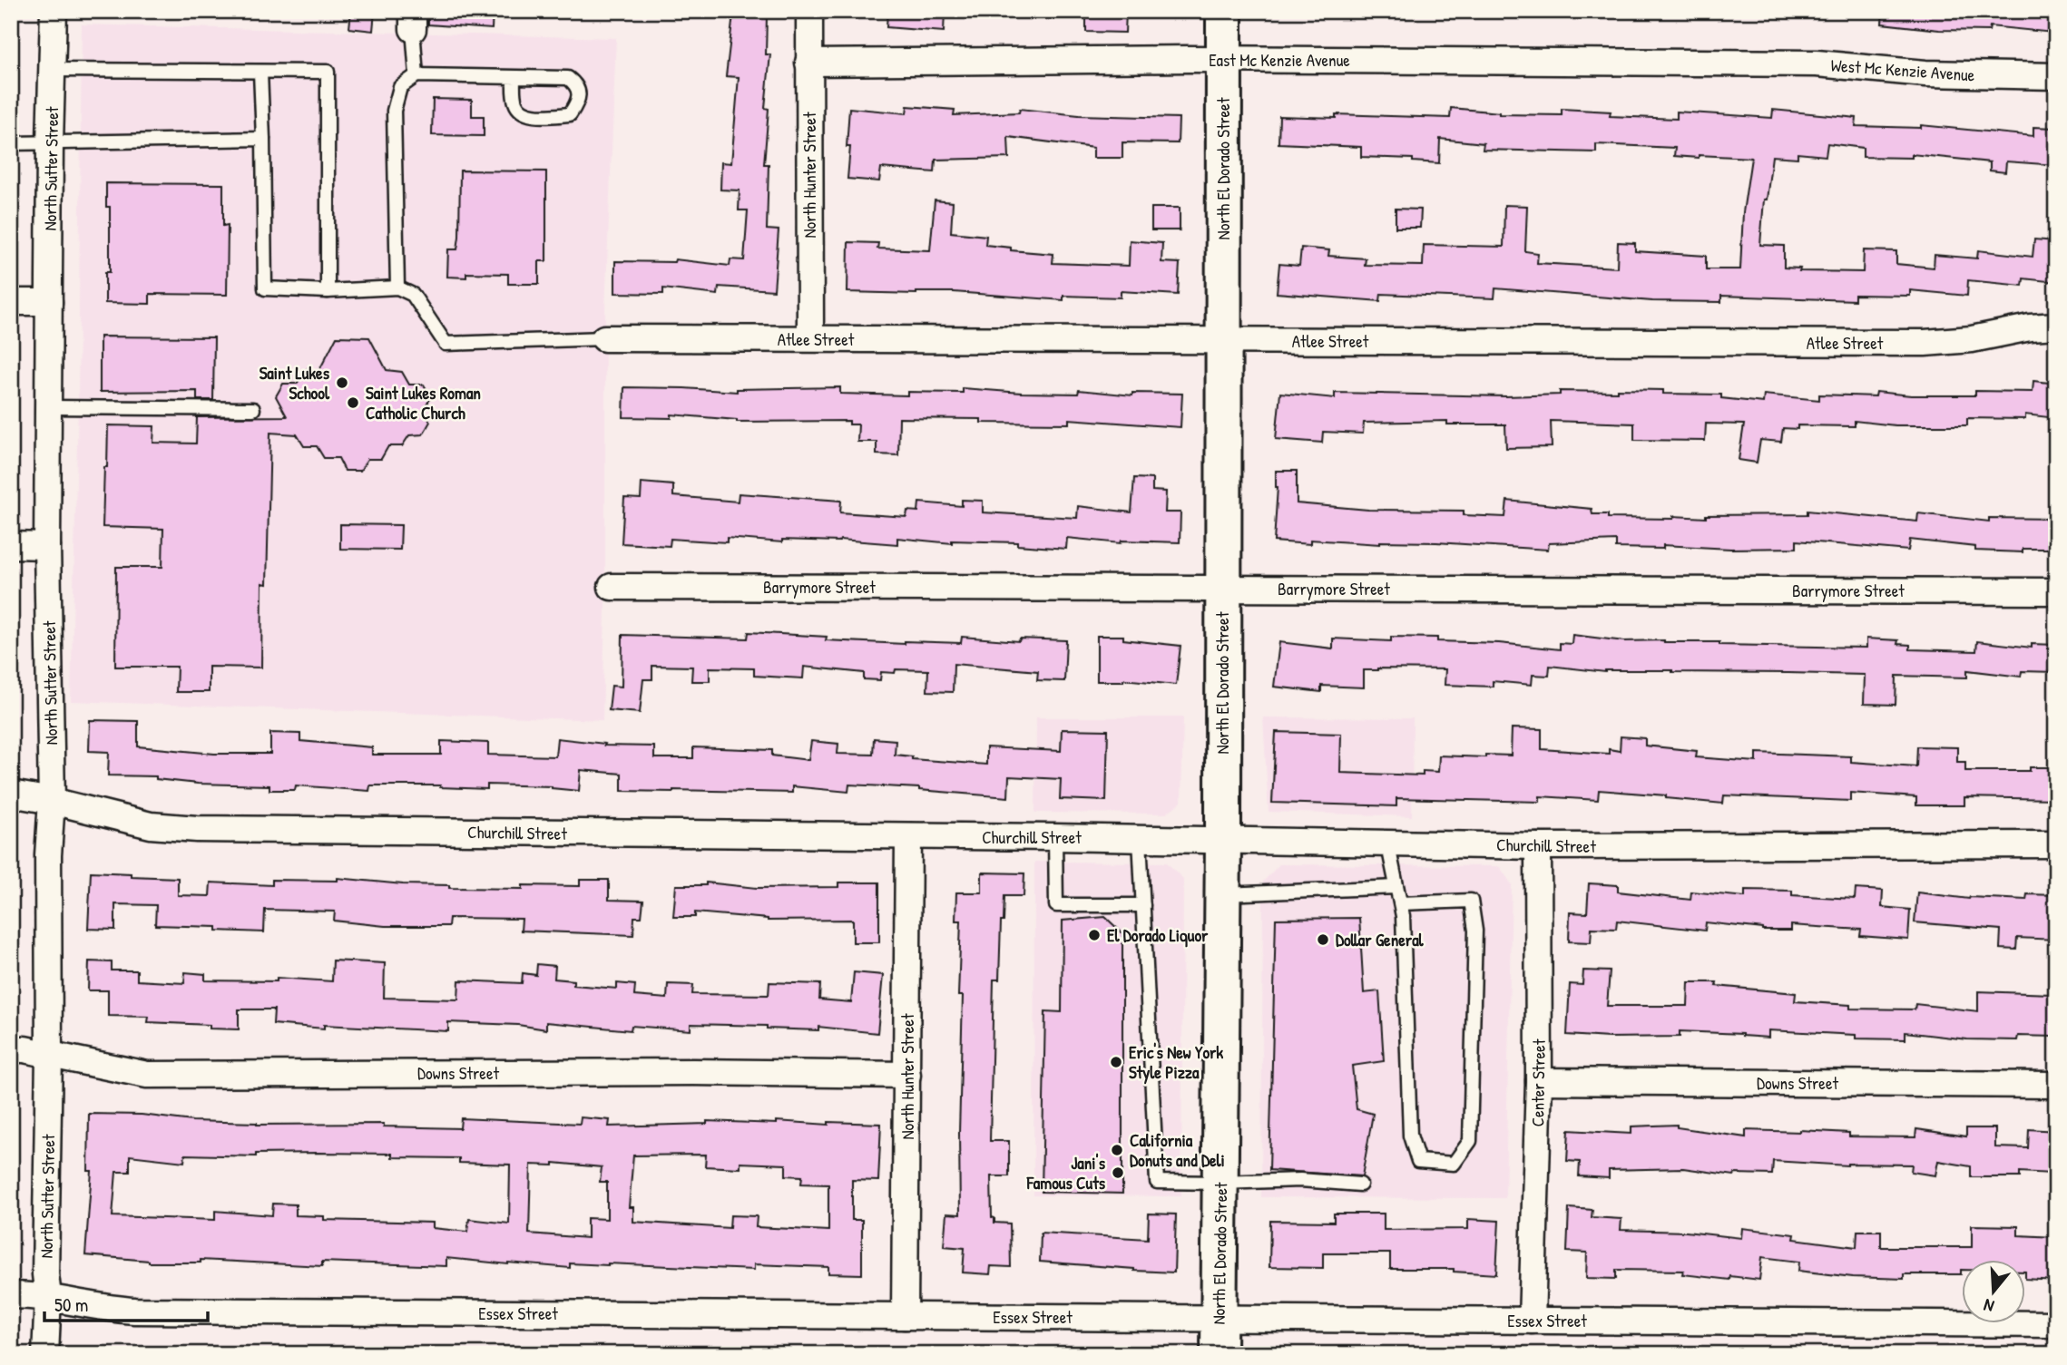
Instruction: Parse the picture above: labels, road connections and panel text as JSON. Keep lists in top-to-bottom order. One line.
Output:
{"streets":{"main road":["North El Dorado Street"],"street":["East Mc Kenzie Avenue","West Mc Kenzie Avenue","North Sutter Street","North Hunter Street","Atlee Street","Barrymore Street","Churchill Street","Downs Street","Center Street","Essex Street"]},"crossings":[["East Mc Kenzie Avenue","West Mc Kenzie Avenue"],["East Mc Kenzie Avenue","North El Dorado Street"],["East Mc Kenzie Avenue","North Hunter Street"],["North Sutter Street","Churchill Street"],["North Sutter Street","Downs Street"],["North Sutter Street","Essex Street"],["North El Dorado Street","Atlee Street"],["North El Dorado Street","Barrymore Street"],["North El Dorado Street","Churchill Street"],["North El Dorado Street","Essex Street"],["North Hunter Street","Atlee Street"],["North Hunter Street","Churchill Street"],["North Hunter Street","Downs Street"],["North Hunter Street","Essex Street"],["Churchill Street","Center Street"],["Downs Street","Center Street"],["Center Street","Essex Street"]],"places":["Saint Lukes School","Saint Lukes Roman Catholic Church","El Dorado Liquor","Dollar General","Eric's New York Style Pizza","California Donuts and Deli","Jani's Famous Cuts"],"scale_bar":"50 m","north":"bottom"}
